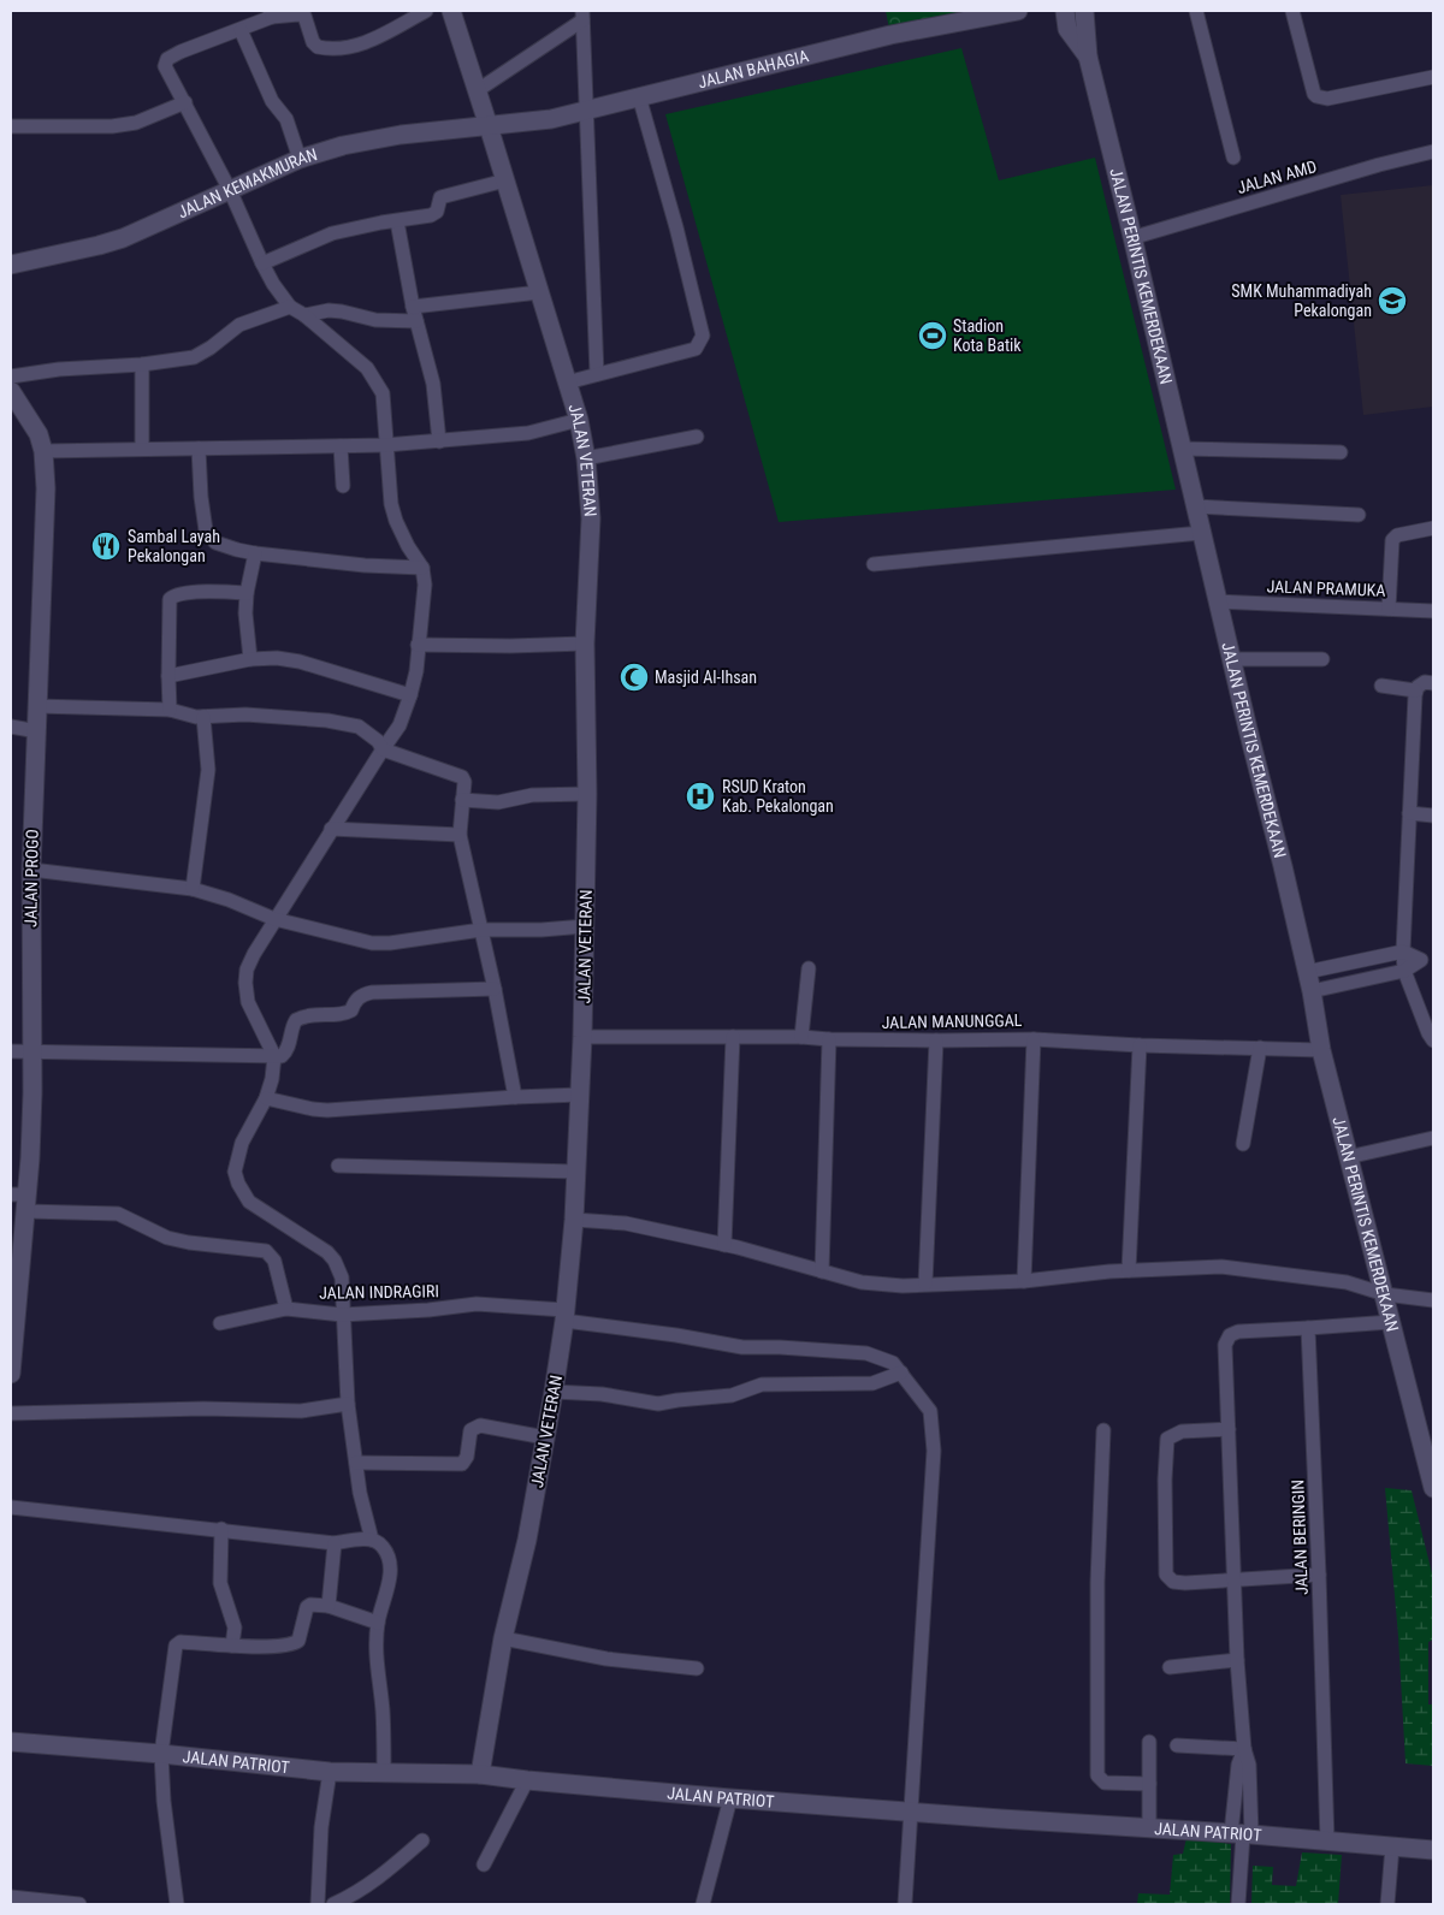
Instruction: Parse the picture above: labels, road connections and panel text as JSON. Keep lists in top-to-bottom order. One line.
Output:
{"streets":{"street":["JALAN BAHAGIA","JALAN AMD","JALAN KEMAKMURAN","JALAN PERINTIS KEMERDEKAAN","JALAN VETERAN","JALAN PRAMUKA","JALAN PROGO","JALAN MANUNGGAL","JALAN INDRAGIRI","JALAN BERINGIN","JALAN PATRIOT"]},"crossings":[["JALAN BAHAGIA","JALAN KEMAKMURAN"],["JALAN BAHAGIA","JALAN VETERAN"],["JALAN AMD","JALAN PERINTIS KEMERDEKAAN"],["JALAN KEMAKMURAN","JALAN VETERAN"],["JALAN PERINTIS KEMERDEKAAN","JALAN PRAMUKA"],["JALAN PERINTIS KEMERDEKAAN","JALAN MANUNGGAL"],["JALAN VETERAN","JALAN MANUNGGAL"],["JALAN VETERAN","JALAN INDRAGIRI"],["JALAN VETERAN","JALAN PATRIOT"],["JALAN BERINGIN","JALAN PATRIOT"]],"places":{"school or university":["SMK Muhammadiyah Pekalongan"],"sports":["Stadion Kota Batik"],"restaurant":["Sambal Layah Pekalongan"],"mosque":["Masjid Al-Ihsan"],"hospital":["RSUD Kraton Kab. Pekalongan"]}}
